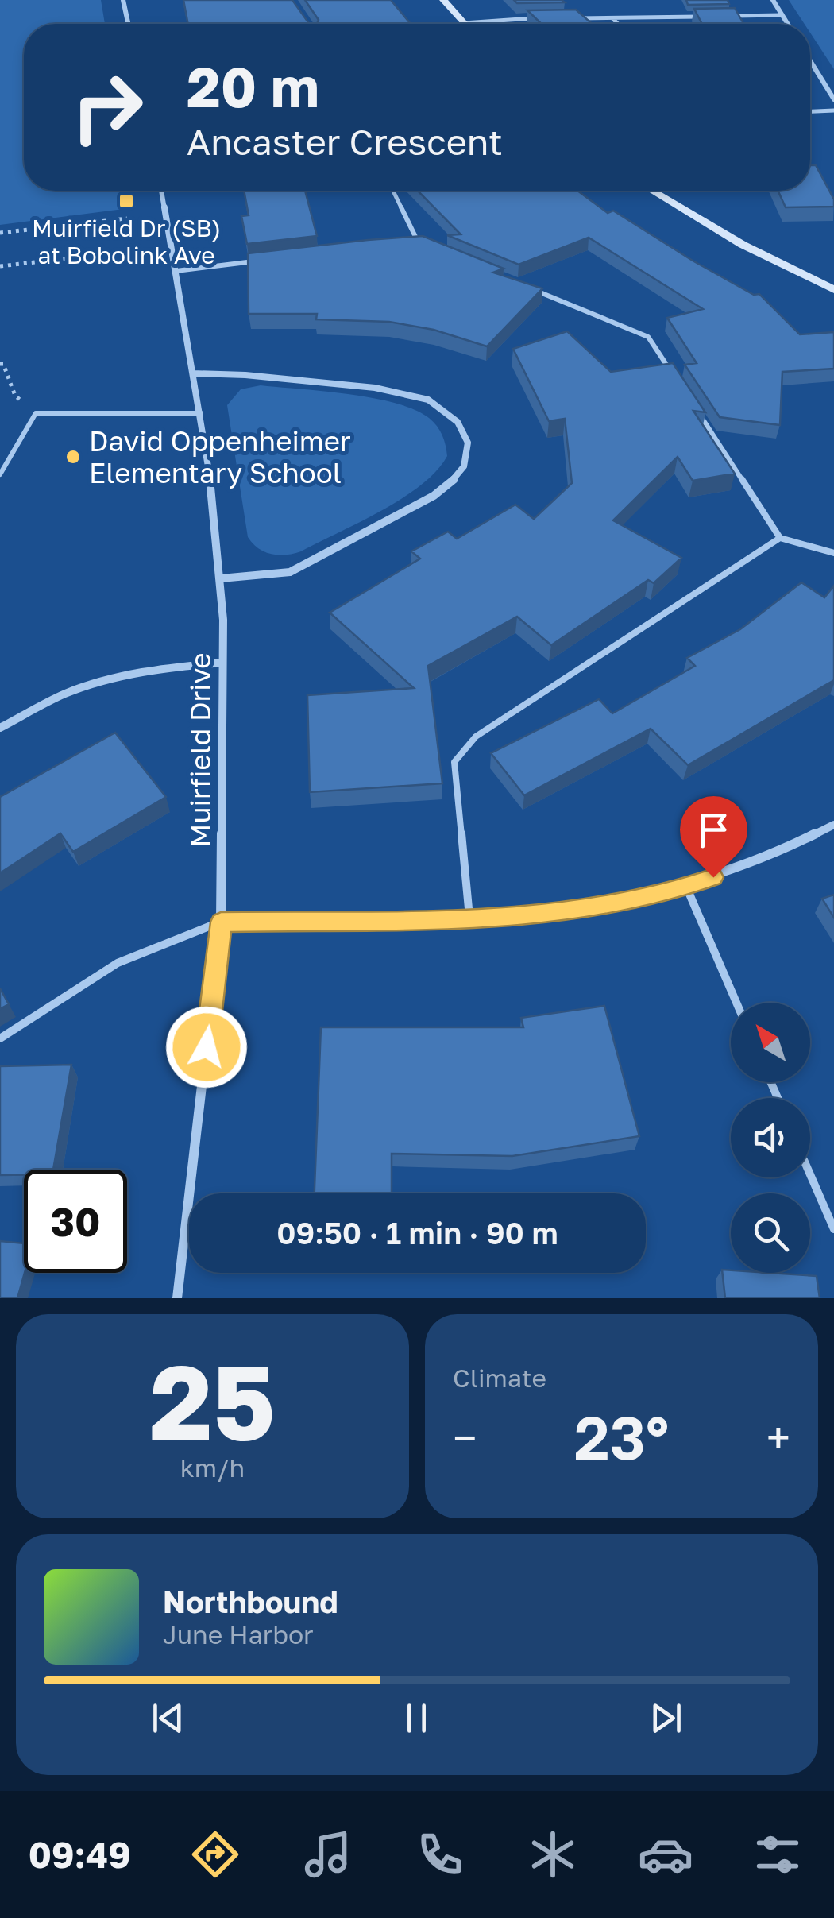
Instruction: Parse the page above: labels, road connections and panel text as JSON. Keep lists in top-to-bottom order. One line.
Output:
{"streets":{"street":["Muirfield Drive"]},"places":{"transit":["Muirfield Dr (SB) at Bobolink Ave"],"other":["David Oppenheimer Elementary School"]},"north":"top left","page":{"turn":["20 m","Ancaster Crescent"],"limit":"30","trip":"09:50 · 1 min · 90 m","tile":[["25","km/h"],"Climate"],"heat":["−","23°","+"],"song":["Northbound","June Harbor"],"tabs":"09:49"}}
